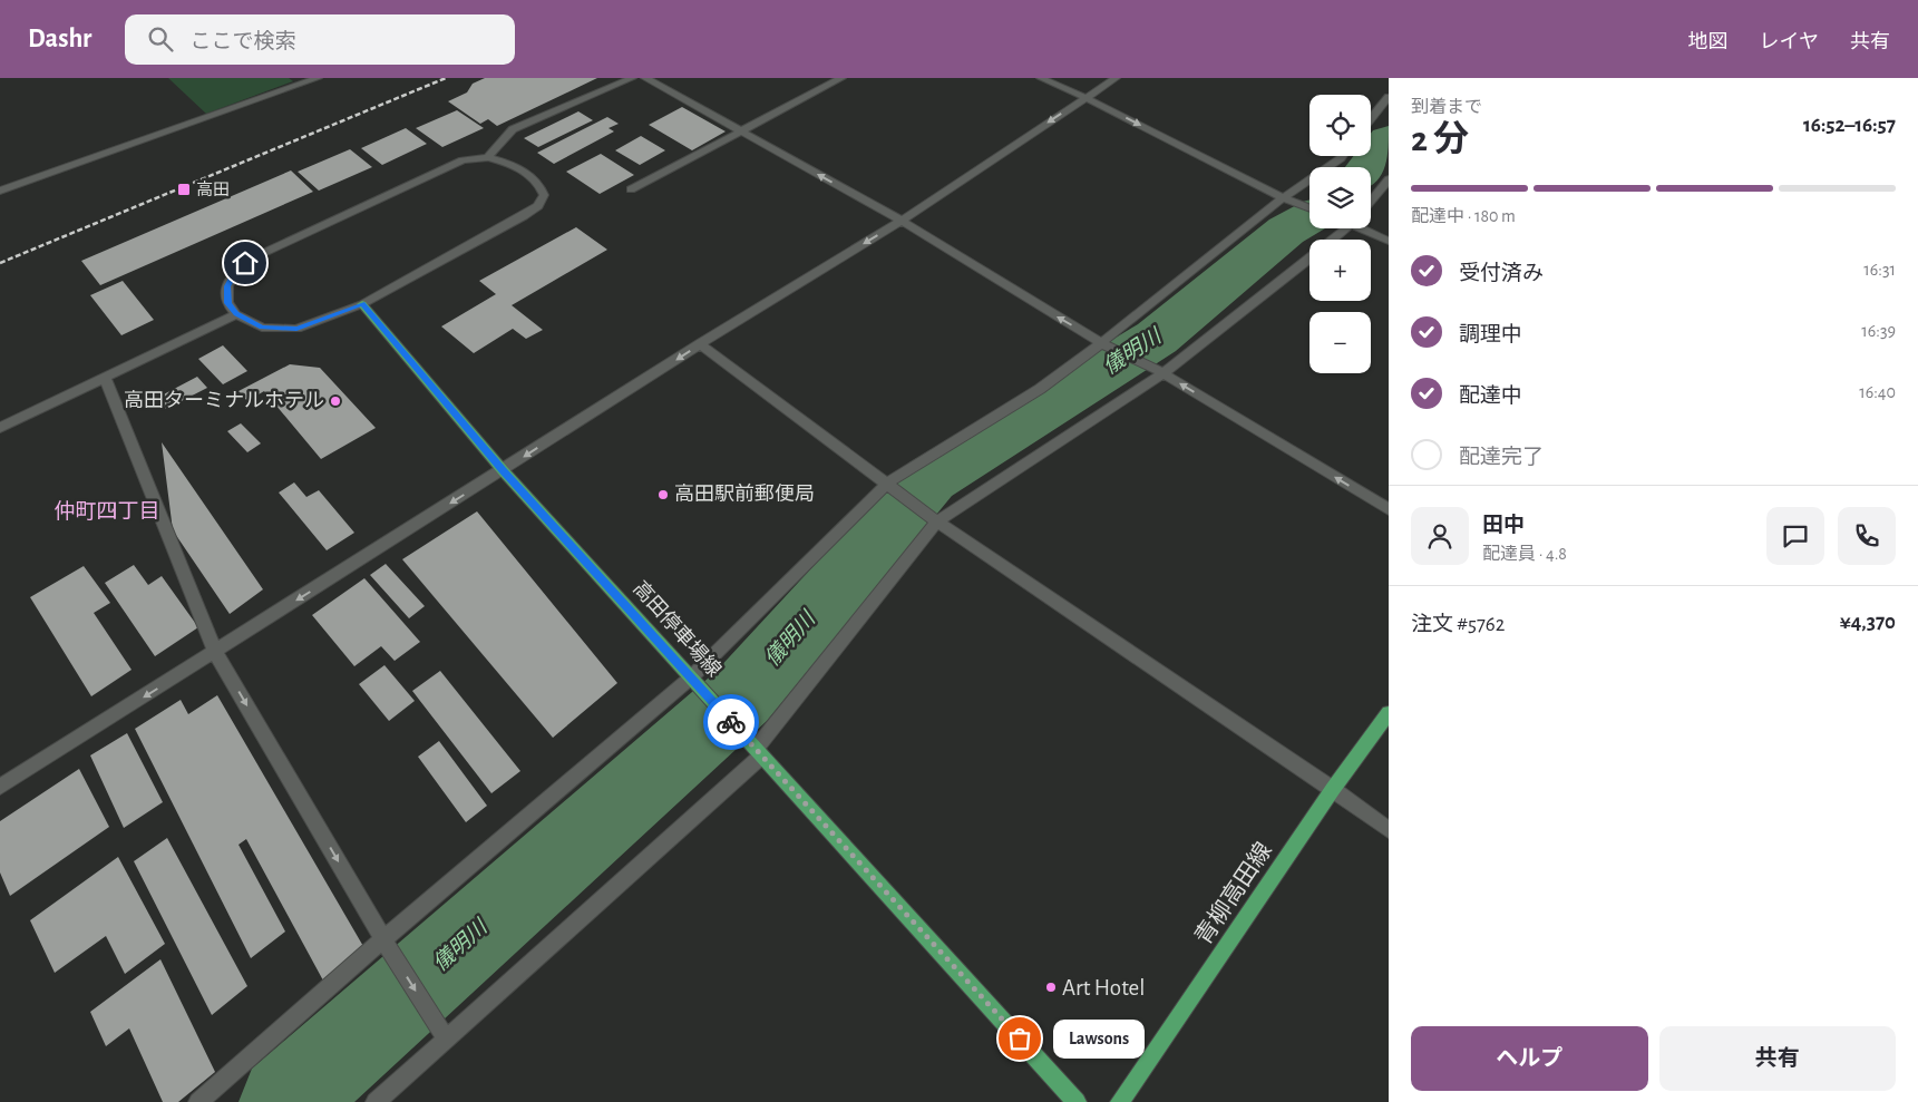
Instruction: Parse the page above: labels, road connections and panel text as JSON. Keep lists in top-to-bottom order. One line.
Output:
{"streets":{"main road":["高田停車場線","青柳高田線"]},"districts":["仲町四丁目"],"water":["儀明川"],"places":{"transit":["高田"],"other":["高田ターミナルホテル","高田駅前郵便局","Art Hotel","Lawsons"]},"page":{"header":"Dashr","search":"ここで検索","nav":["地図","レイヤ","共有"],"heading":["2 分","到着まで","16:52–16:57"],"panel":["田中","配達員 · 4.8","注文 #5762","¥4,370"],"map_buttons":["+","−"],"bar":"配達中 · 180 m","list":[["受付済み","16:31"],["調理中","16:39"],["配達中","16:40"],"配達完了"],"buttons":["ヘルプ","共有"],"bubble":"Lawsons"}}
